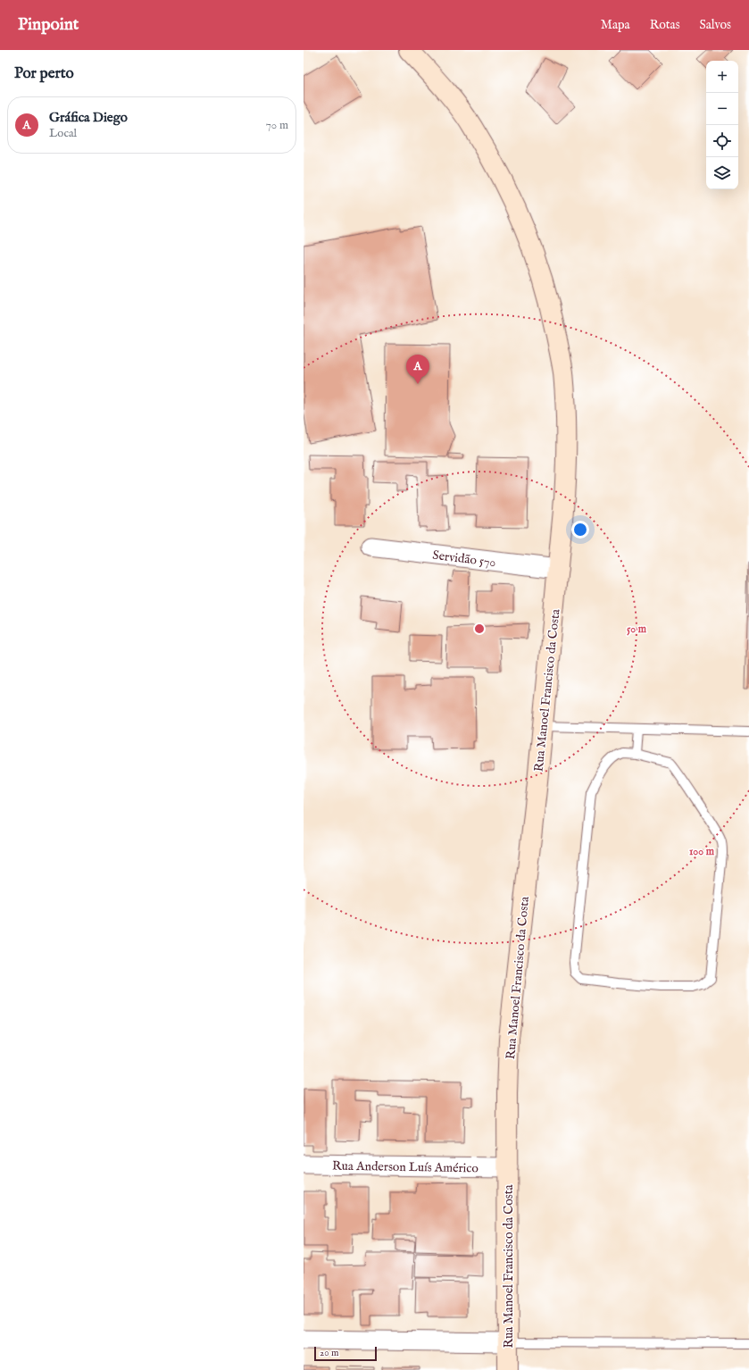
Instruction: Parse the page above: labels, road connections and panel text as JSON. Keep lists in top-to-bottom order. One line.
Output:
{"streets":{"main road":["Rua Manoel Francisco da Costa"],"street":["Servidão 570","Rua Anderson Luís Américo"]},"crossings":[["Servidão 570","Rua Manoel Francisco da Costa"],["Rua Manoel Francisco da Costa","Rua Anderson Luís Américo"]],"scale_bar":"20 m","page":{"header":"Pinpoint","nav":["Mapa","Rotas","Salvos"],"heading":"Por perto","map_buttons":["+","−"],"list":[{"mark":"A","name":"Gráfica Diego","note":"Local","value":"70 m"}],"pins":"A","scale":"20 m"},"rings":["50 m","100 m"]}
